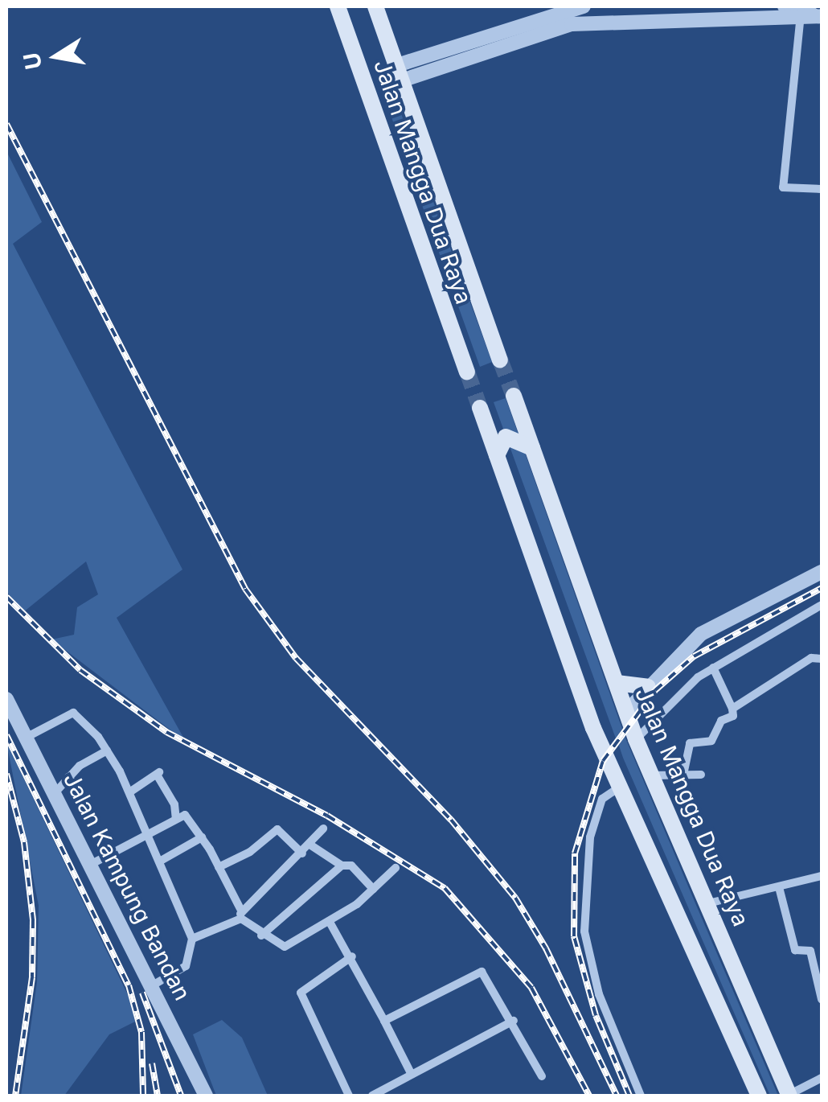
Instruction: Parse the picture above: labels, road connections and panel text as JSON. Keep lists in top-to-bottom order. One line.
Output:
{"streets":{"main road":["Jalan Mangga Dua Raya"],"street":["Jalan Kampung Bandan"]},"north":"left"}
